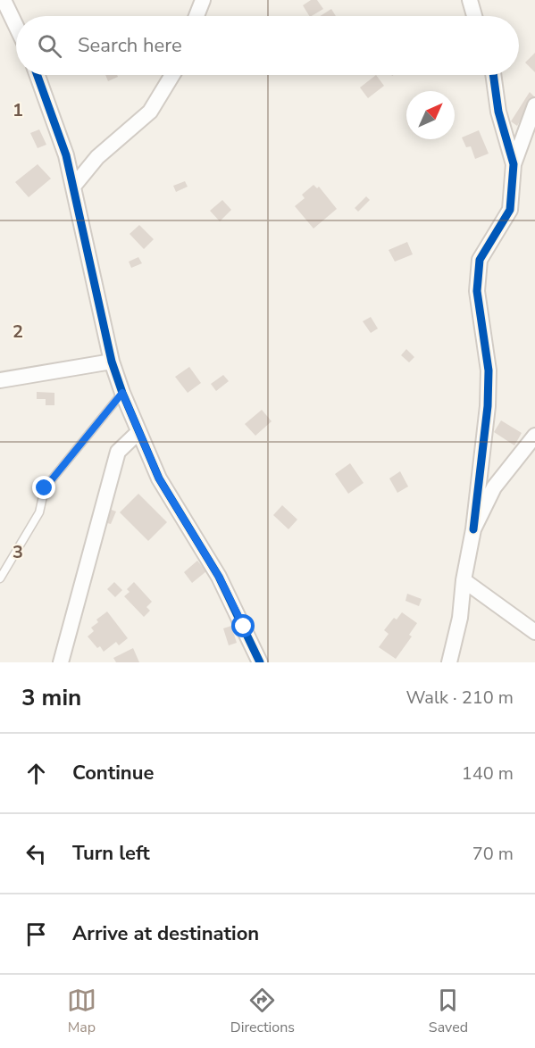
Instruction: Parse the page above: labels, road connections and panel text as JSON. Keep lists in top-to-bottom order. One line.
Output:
{"north":"top right","page":{"search":"Search here","heading":["3 min","Walk · 210 m"],"list":[["Continue","140 m"],["Turn left","70 m"],"Arrive at destination"],"nav":["Map","Directions","Saved"]},"grid":{"rows":["1","2","3"]}}
